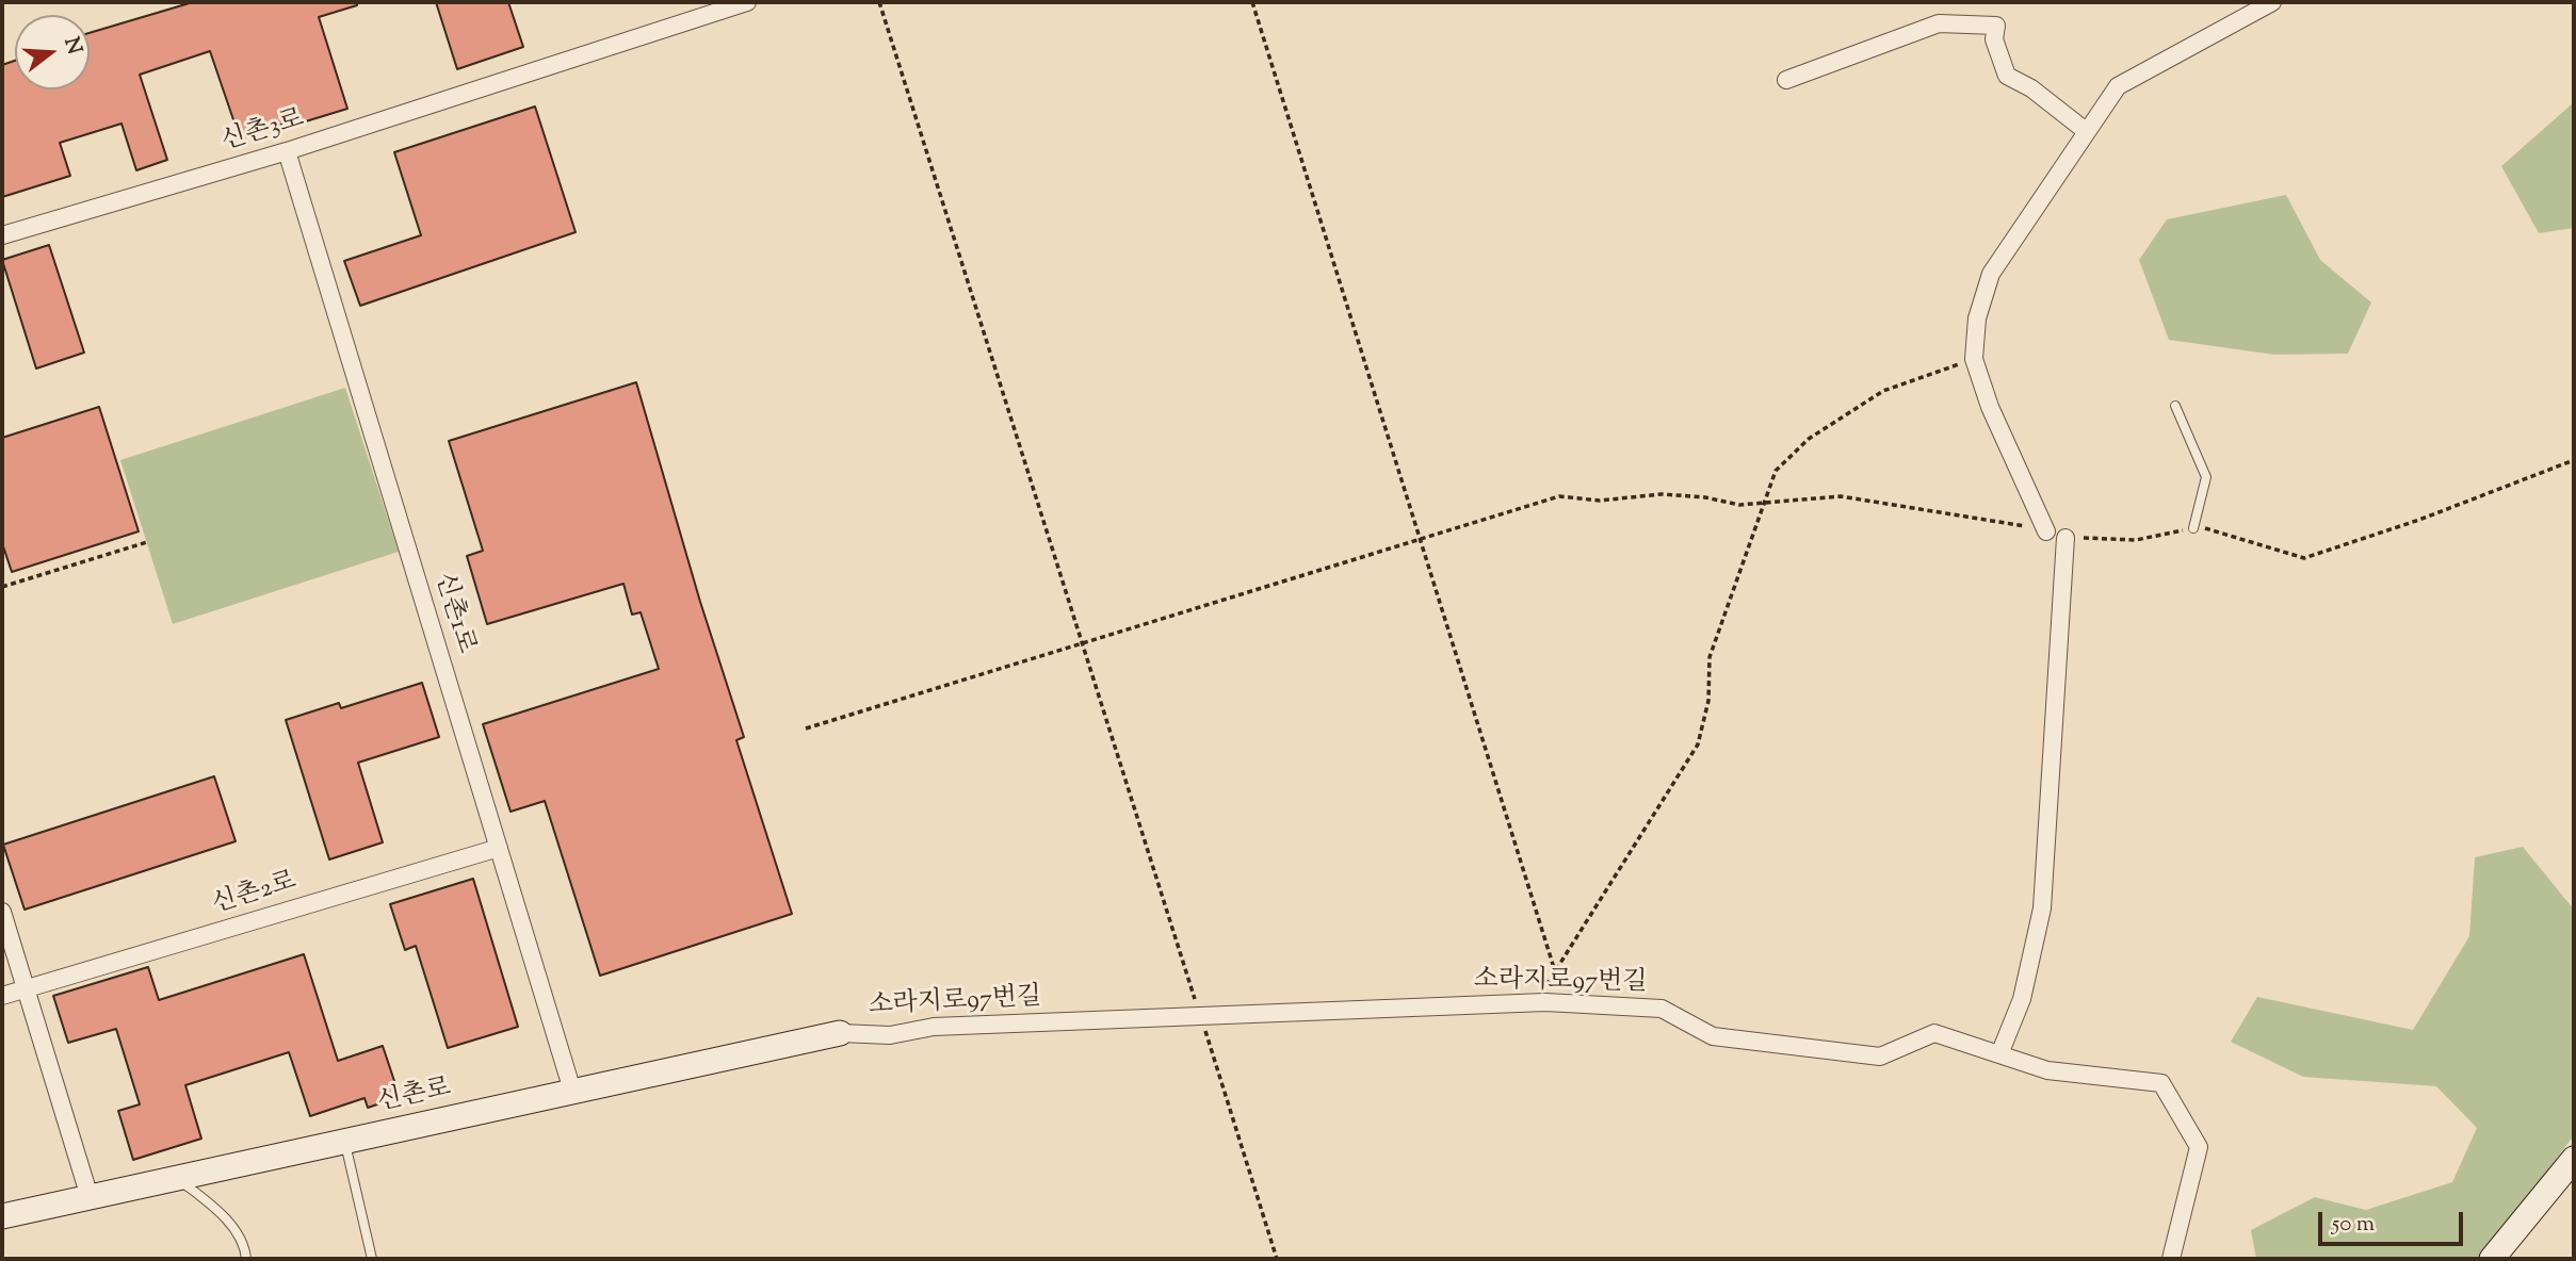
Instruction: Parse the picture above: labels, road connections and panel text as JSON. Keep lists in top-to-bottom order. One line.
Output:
{"streets":{"street":["신촌3로","신촌1로","신촌2로","소라지로97번길","신촌로"]},"crossings":[["신촌3로","신촌1로"],["신촌1로","신촌2로"],["신촌1로","신촌로"],["소라지로97번길","신촌로"]],"scale_bar":"50 m","north":"right"}
